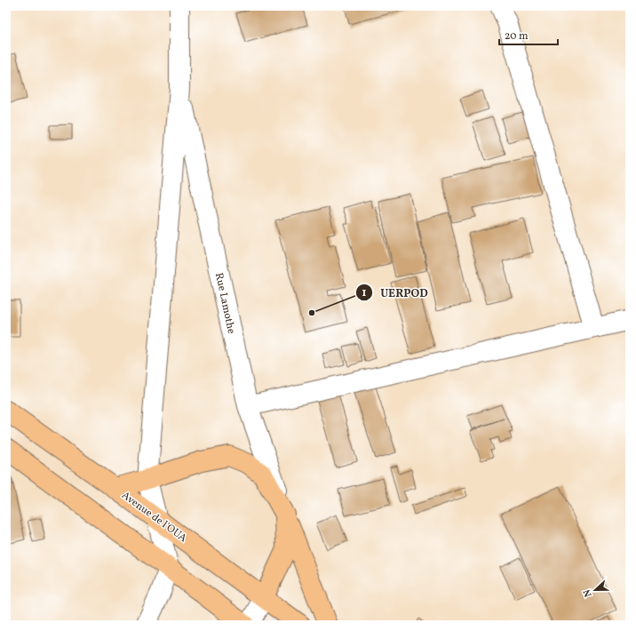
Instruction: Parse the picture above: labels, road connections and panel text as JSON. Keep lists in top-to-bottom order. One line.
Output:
{"streets":{"main road":["Avenue de l'OUA"],"street":["Rue Lamothe"]},"crossings":[["Rue Lamothe","Avenue de l'OUA"]],"places":["UERPOD"],"scale_bar":"20 m","north":"left"}
